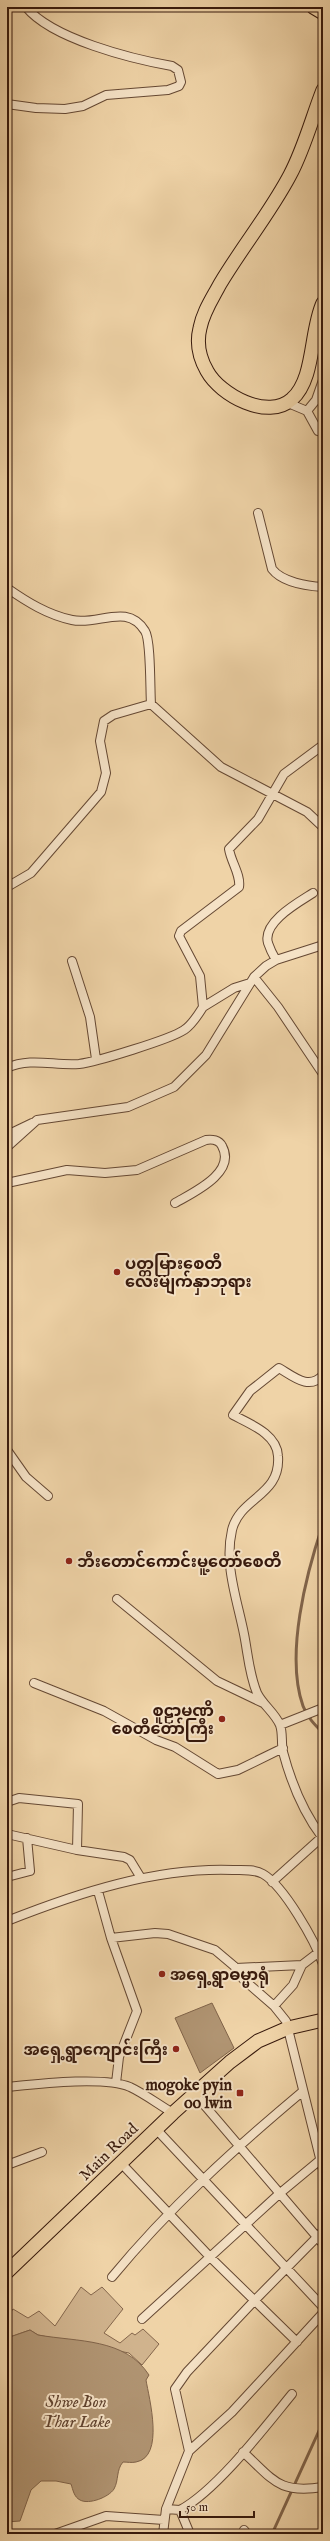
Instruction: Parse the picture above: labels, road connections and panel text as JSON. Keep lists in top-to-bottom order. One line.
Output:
{"streets":{"main road":["Main Road"]},"water":["Shwe Bon Thar Lake"],"places":{"other":["ပတ္တမြား‌စေတီ‌ လေးမျက်နှာဘုရား","ဘီးတောင်ကောင်းမူ့တော်စေတီ","စူဠာမဏိ စေတီတော်ကြီး","အရှေ့ရွာဓမ္မာရုံ","အရှေ့ရွာကျောင်းကြီး"],"transit":["mogoke pyin oo lwin"]},"scale_bar":"50 m"}
